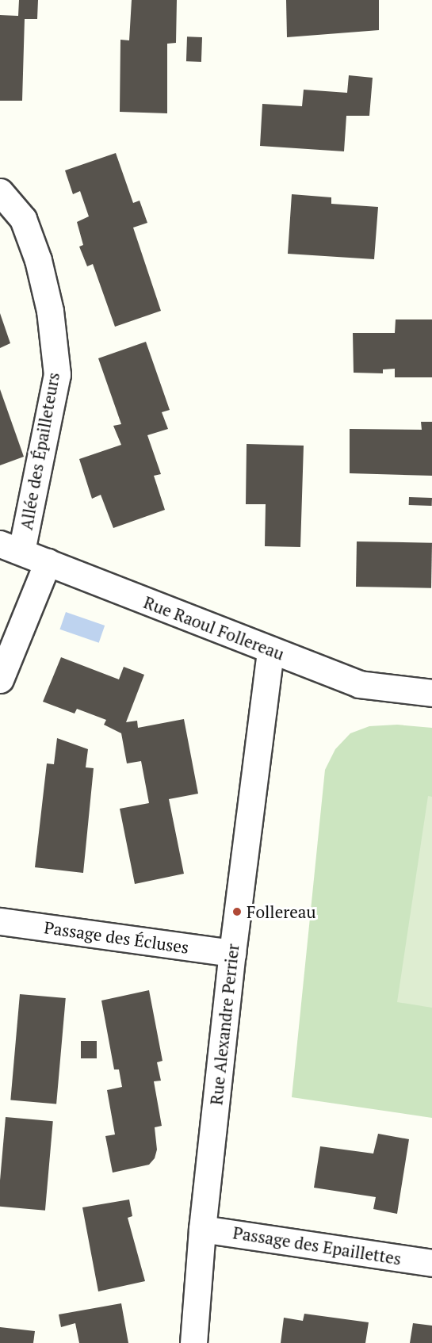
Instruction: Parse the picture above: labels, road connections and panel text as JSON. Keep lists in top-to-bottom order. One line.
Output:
{"streets":{"street":["Allée des Épailleteurs","Rue Raoul Follereau","Passage des Écluses","Rue Alexandre Perrier","Passage des Epaillettes"]},"crossings":[["Allée des Épailleteurs","Rue Raoul Follereau"],["Rue Raoul Follereau","Rue Alexandre Perrier"],["Passage des Écluses","Rue Alexandre Perrier"],["Rue Alexandre Perrier","Passage des Epaillettes"]],"places":["Follereau"]}
